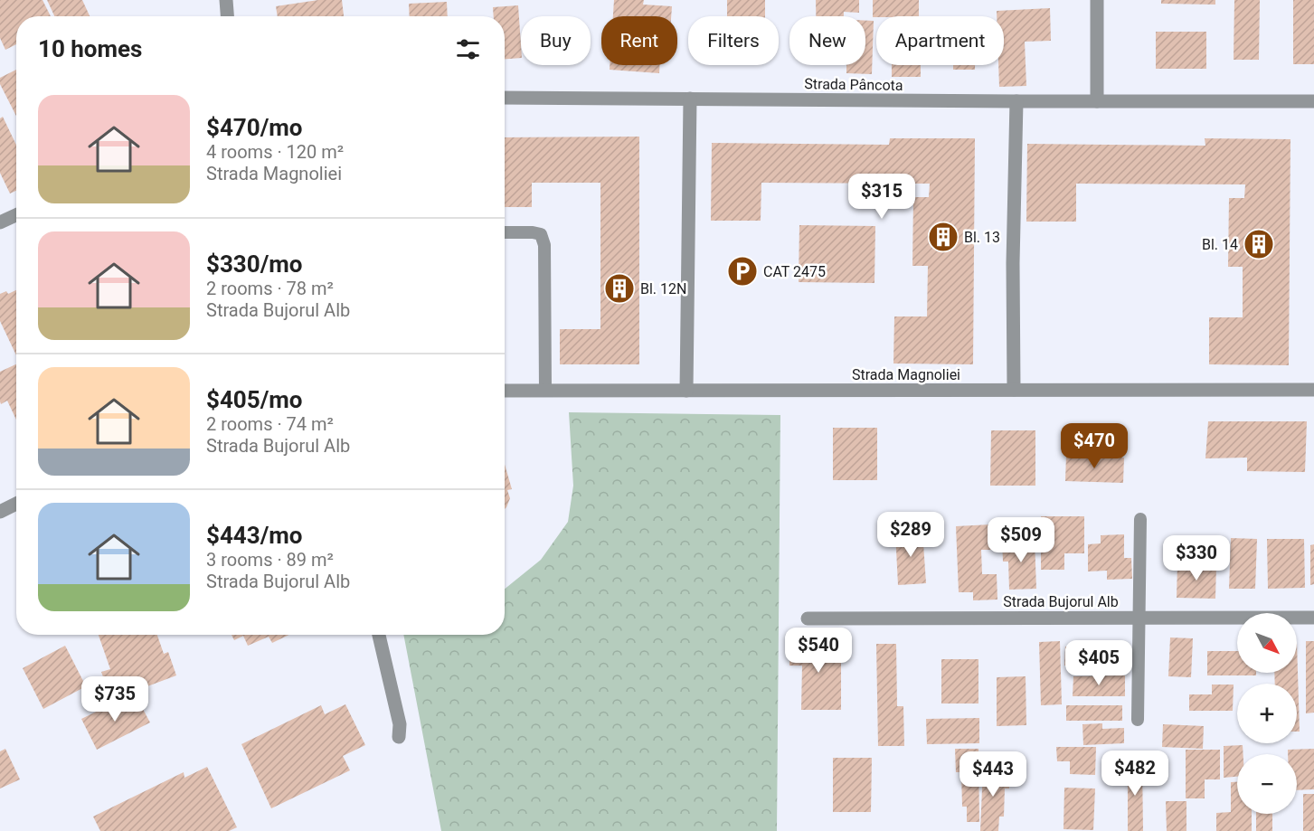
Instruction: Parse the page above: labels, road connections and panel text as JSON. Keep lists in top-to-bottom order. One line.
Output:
{"streets":{"street":["Strada Pâncota","Strada Magnoliei","Strada Bujorul Alb"]},"places":{"building":["Bl. 13","Bl. 14","Bl. 12N"],"parking":["CAT 2475"]},"north":"bottom right","page":{"chip":["Buy","Rent","Filters","New","Apartment"],"heading":"10 homes","list":[{"name":"$470/mo","note":"4 rooms · 120 m² · Strada Magnoliei"},{"name":"$330/mo","note":"2 rooms · 78 m² · Strada Bujorul Alb"},{"name":"$405/mo","note":"2 rooms · 74 m² · Strada Bujorul Alb"},{"name":"$443/mo","note":"3 rooms · 89 m² · Strada Bujorul Alb"}],"price":["$315","$470","$289","$509","$330","$540","$405","$735","$482","$443"],"map_buttons":["+","−"]}}
